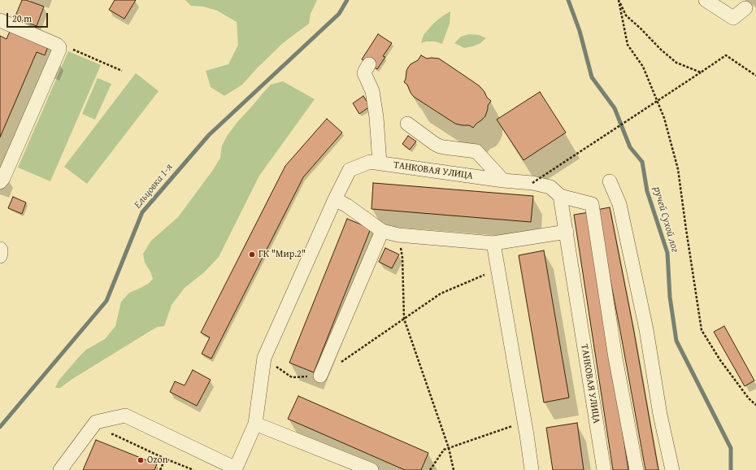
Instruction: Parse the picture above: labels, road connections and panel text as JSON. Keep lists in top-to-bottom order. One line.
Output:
{"streets":{"street":["ТАНКОВАЯ УЛИЦА"]},"water":["Ельцовка 1-я","ручей Сухой лог"],"places":["ГК \"Мир.2\"","Ozon"],"scale_bar":"20 m"}
